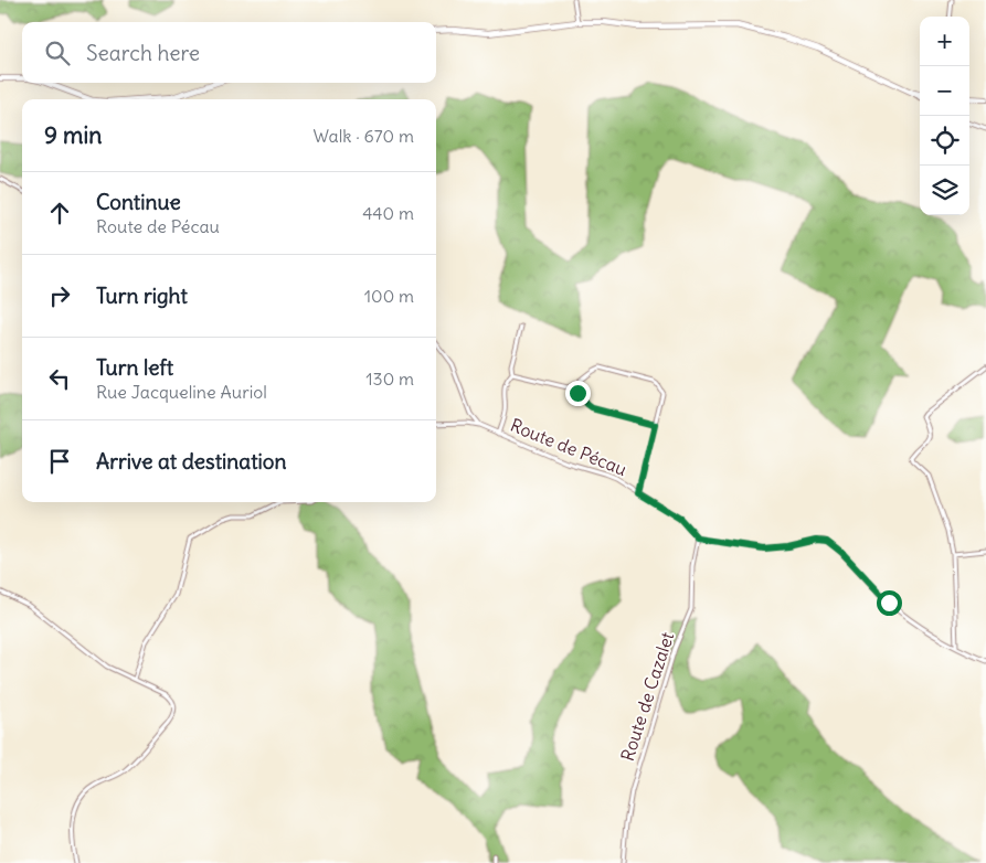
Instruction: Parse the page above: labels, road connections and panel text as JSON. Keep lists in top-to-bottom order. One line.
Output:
{"streets":{"street":["Route de Pécau","Route de Cazalet"]},"crossings":[["Route de Pécau","Route de Cazalet"]],"page":{"map_buttons":["+","−"],"search":"Search here","heading":["9 min","Walk · 670 m"],"list":[["Continue","Route de Pécau","440 m"],["Turn right","100 m"],["Turn left","Rue Jacqueline Auriol","130 m"],"Arrive at destination"]}}
